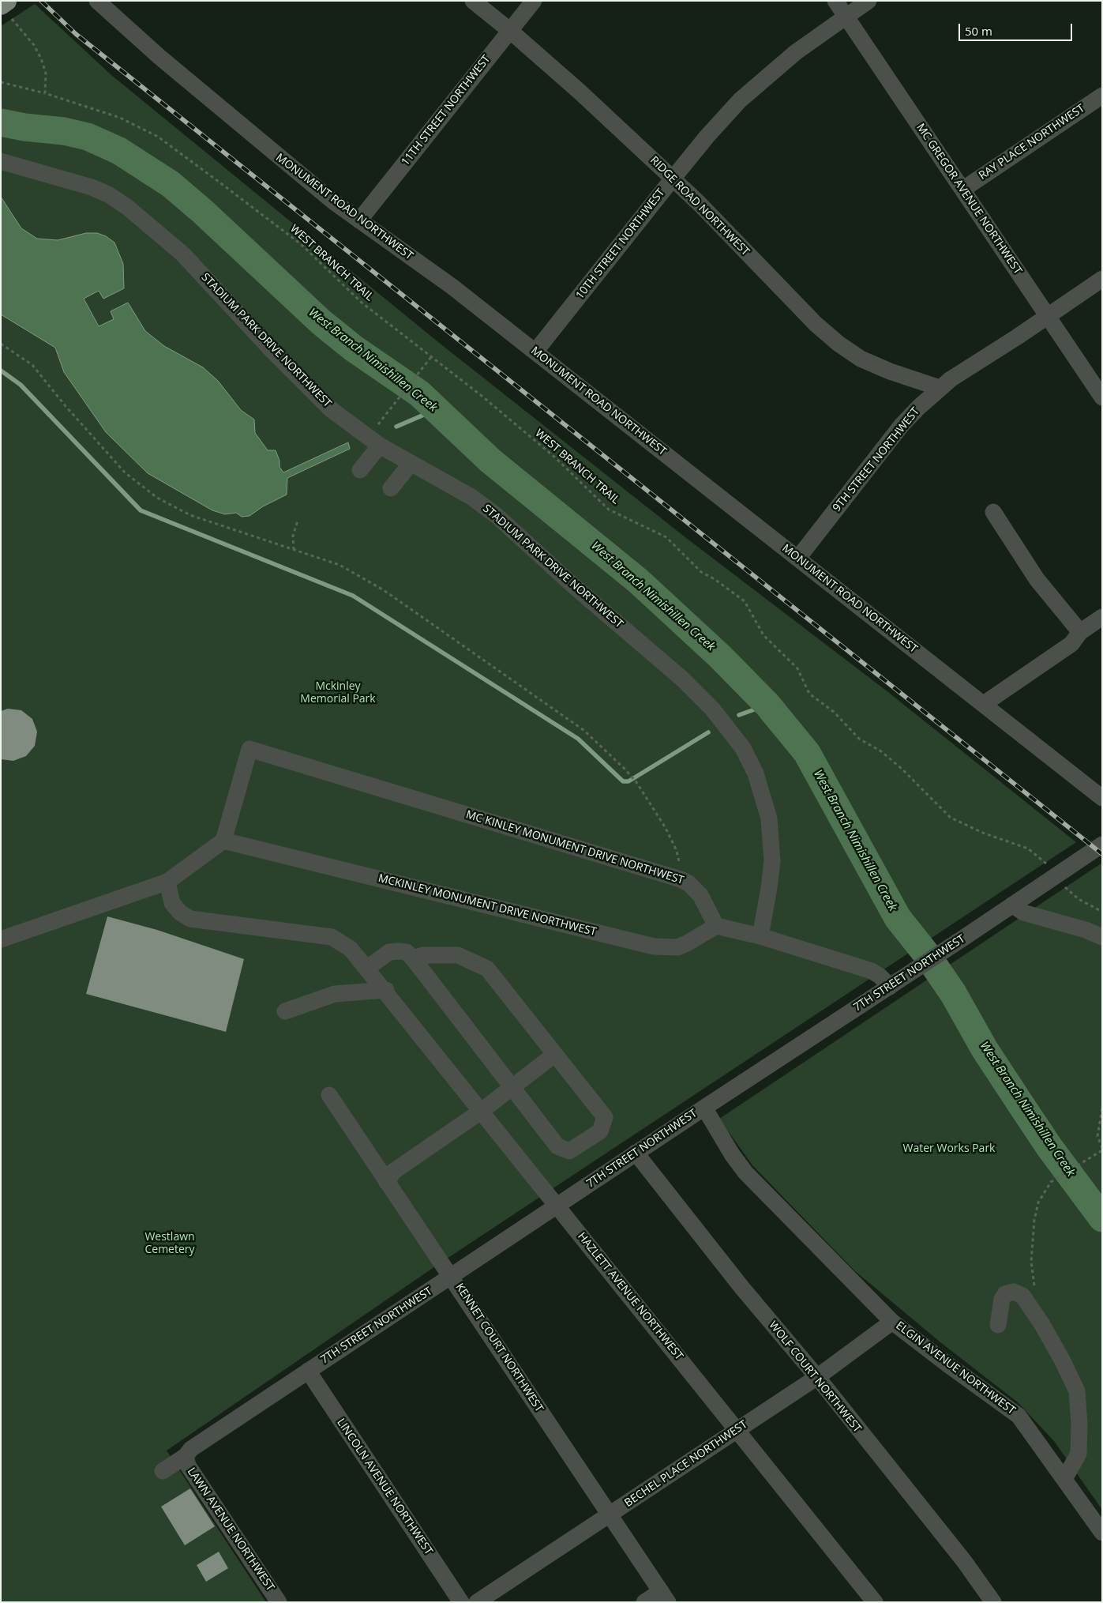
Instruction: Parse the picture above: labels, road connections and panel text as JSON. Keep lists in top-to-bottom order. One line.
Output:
{"streets":{"street":["11TH STREET NORTHWEST","RAY PLACE NORTHWEST","MC GREGOR AVENUE NORTHWEST","RIDGE ROAD NORTHWEST","MONUMENT ROAD NORTHWEST","10TH STREET NORTHWEST","STADIUM PARK DRIVE NORTHWEST","9TH STREET NORTHWEST","MC KINLEY MONUMENT DRIVE NORTHWEST","MCKINLEY MONUMENT DRIVE NORTHWEST","7TH STREET NORTHWEST","HAZLETT AVENUE NORTHWEST","KENNET COURT NORTHWEST","ELGIN AVENUE NORTHWEST","WOLF COURT NORTHWEST","BECHEL PLACE NORTHWEST","LINCOLN AVENUE NORTHWEST","LAWN AVENUE NORTHWEST"],"path":["WEST BRANCH TRAIL"]},"crossings":[["11TH STREET NORTHWEST","RIDGE ROAD NORTHWEST"],["11TH STREET NORTHWEST","MONUMENT ROAD NORTHWEST"],["RAY PLACE NORTHWEST","MC GREGOR AVENUE NORTHWEST"],["MC GREGOR AVENUE NORTHWEST","10TH STREET NORTHWEST"],["MC GREGOR AVENUE NORTHWEST","9TH STREET NORTHWEST"],["RIDGE ROAD NORTHWEST","10TH STREET NORTHWEST"],["RIDGE ROAD NORTHWEST","9TH STREET NORTHWEST"],["MONUMENT ROAD NORTHWEST","10TH STREET NORTHWEST"],["MONUMENT ROAD NORTHWEST","9TH STREET NORTHWEST"],["WEST BRANCH TRAIL","7TH STREET NORTHWEST"],["MC KINLEY MONUMENT DRIVE NORTHWEST","MCKINLEY MONUMENT DRIVE NORTHWEST"],["7TH STREET NORTHWEST","HAZLETT AVENUE NORTHWEST"],["7TH STREET NORTHWEST","KENNET COURT NORTHWEST"],["7TH STREET NORTHWEST","ELGIN AVENUE NORTHWEST"],["7TH STREET NORTHWEST","WOLF COURT NORTHWEST"],["7TH STREET NORTHWEST","LINCOLN AVENUE NORTHWEST"],["7TH STREET NORTHWEST","LAWN AVENUE NORTHWEST"],["HAZLETT AVENUE NORTHWEST","BECHEL PLACE NORTHWEST"],["KENNET COURT NORTHWEST","BECHEL PLACE NORTHWEST"],["ELGIN AVENUE NORTHWEST","BECHEL PLACE NORTHWEST"],["WOLF COURT NORTHWEST","BECHEL PLACE NORTHWEST"]],"water":["West Branch Nimishillen Creek"],"parks":["Mckinley Memorial Park","Water Works Park","Westlawn Cemetery"],"scale_bar":"50 m"}
